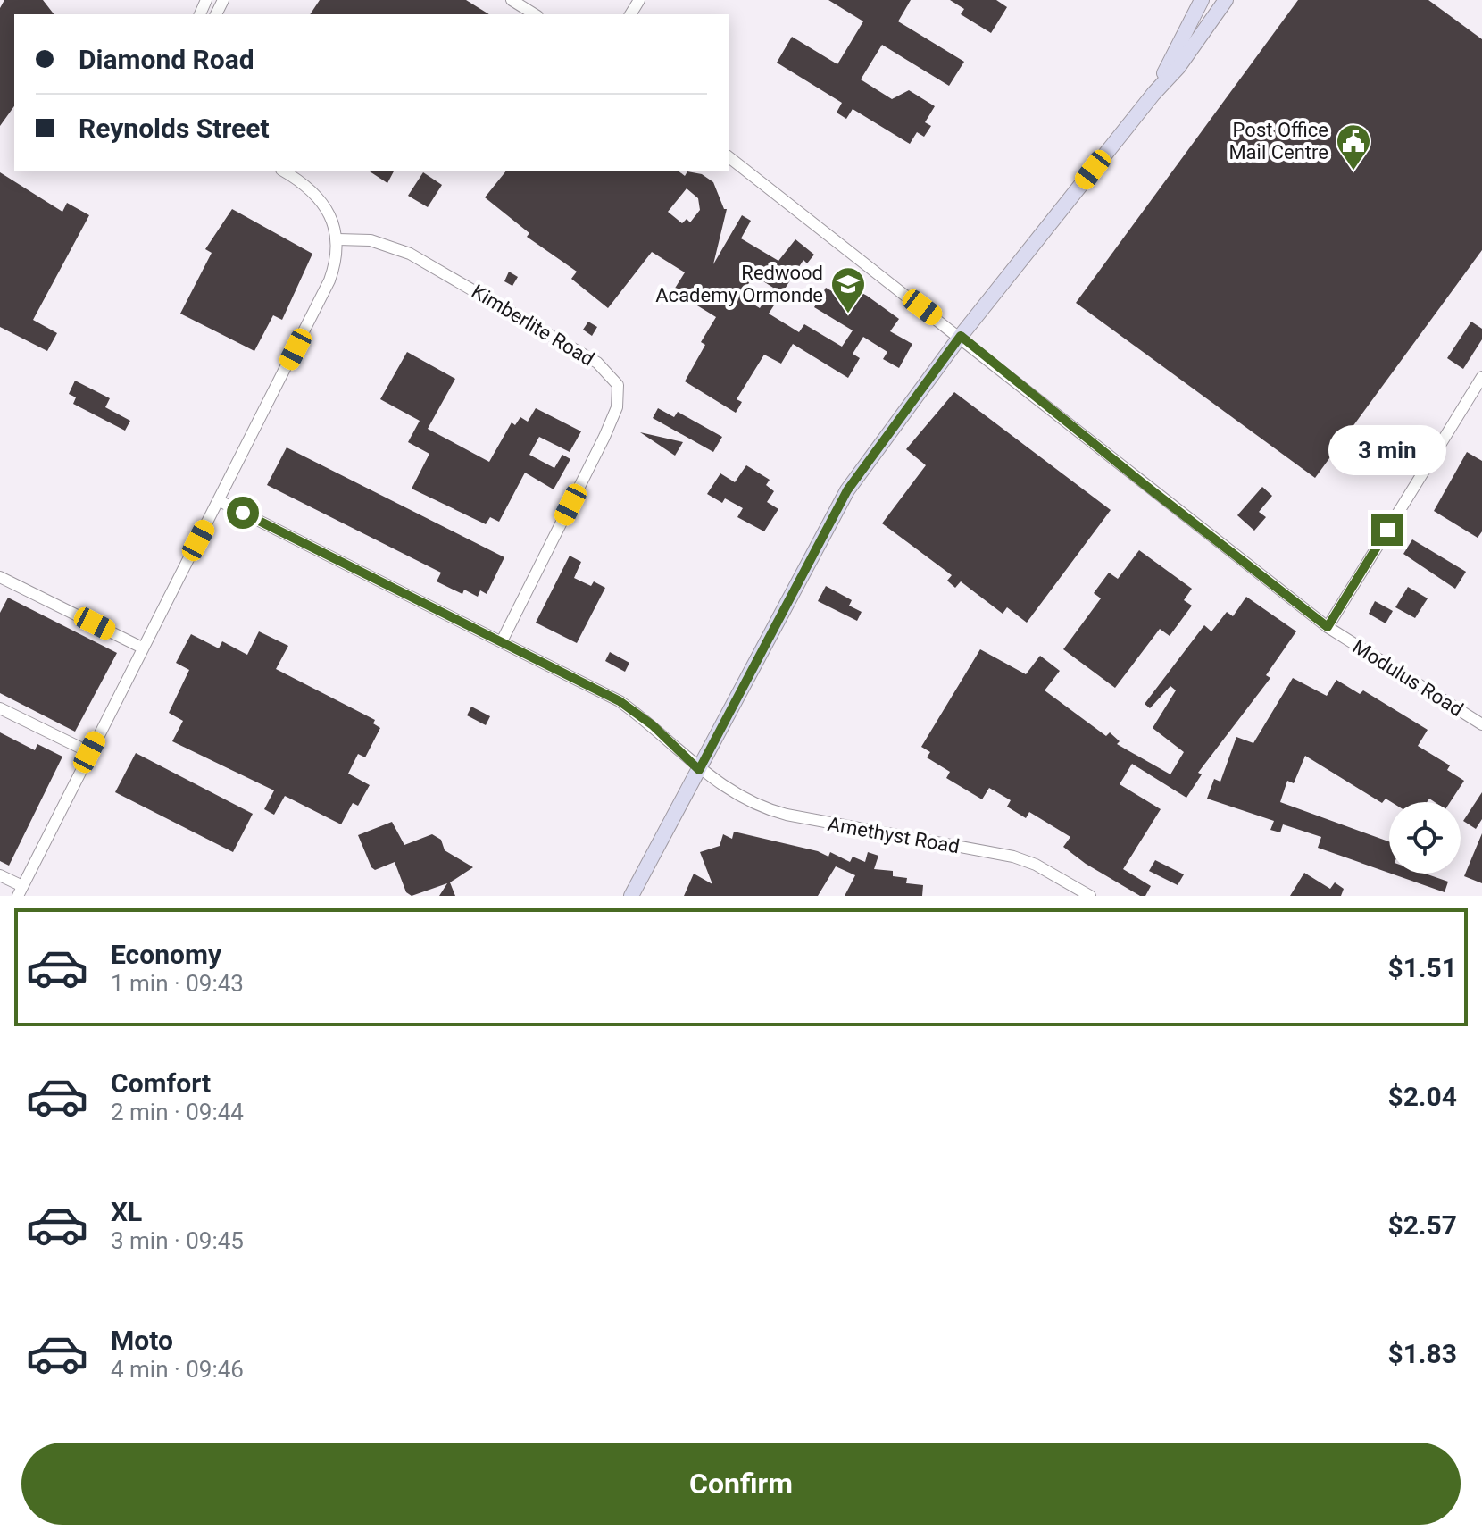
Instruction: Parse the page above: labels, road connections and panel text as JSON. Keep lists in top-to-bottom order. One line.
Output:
{"streets":{"street":["Kimberlite Road","Modulus Road","Amethyst Road"]},"crossings":[["Kimberlite Road","Amethyst Road"]],"places":{"public building":["Post Office Mail Centre"],"school or university":["Redwood Academy Ormonde"]},"page":{"banner":["Diamond Road","Reynolds Street"],"bubble":"3 min","list":[{"name":"Economy","note":"1 min · 09:43","value":"$1.51"},{"name":"Comfort","note":"2 min · 09:44","value":"$2.04"},{"name":"XL","note":"3 min · 09:45","value":"$2.57"},{"name":"Moto","note":"4 min · 09:46","value":"$1.83"}],"buttons":"Confirm"}}
